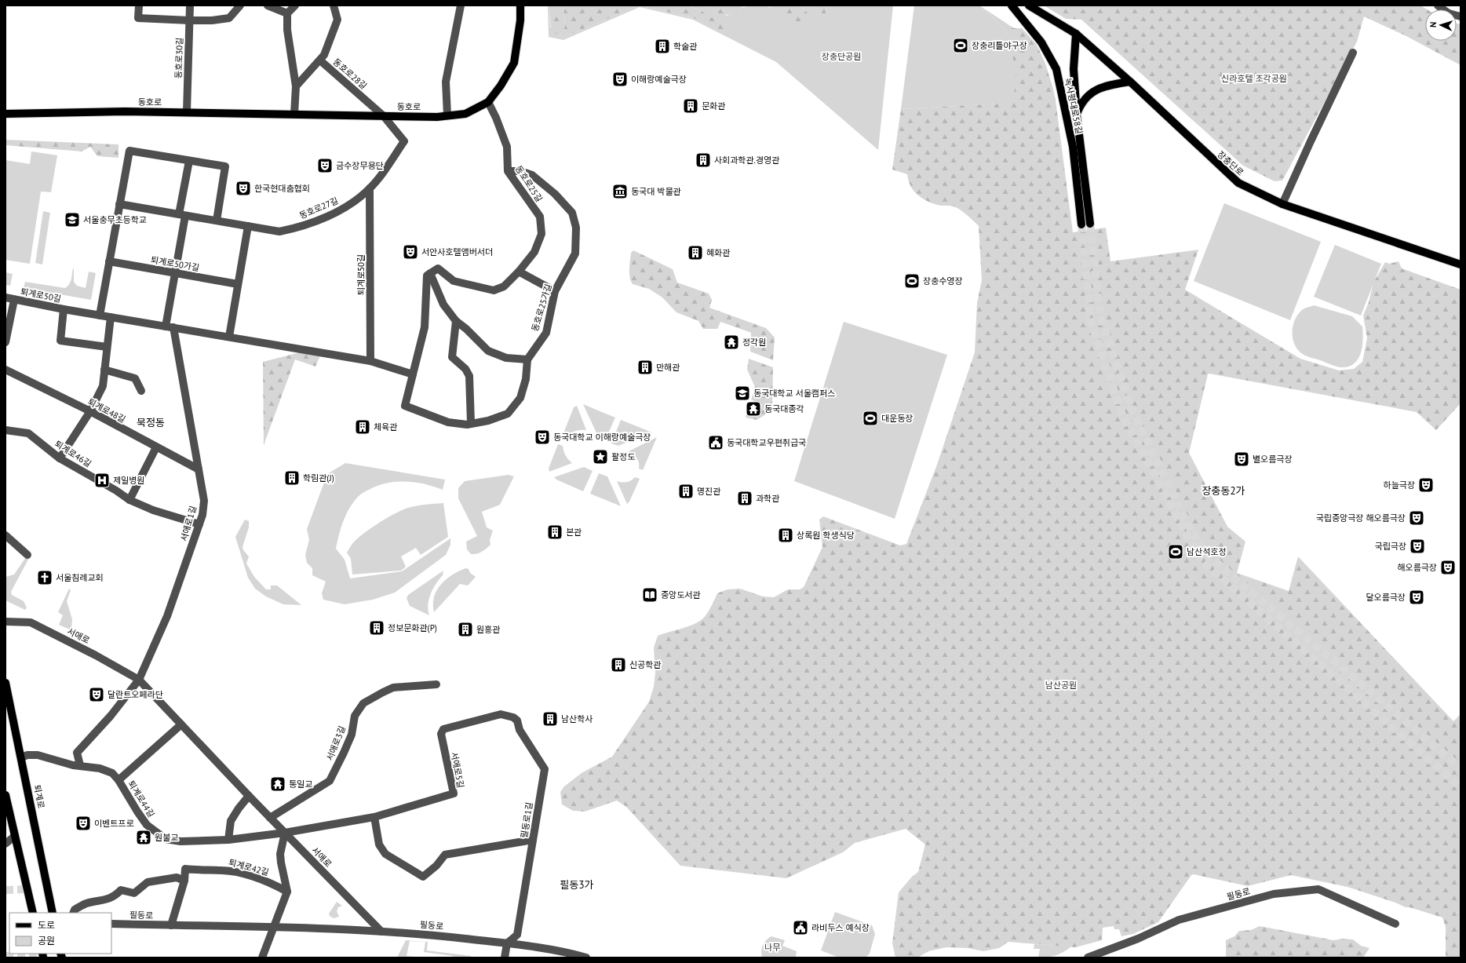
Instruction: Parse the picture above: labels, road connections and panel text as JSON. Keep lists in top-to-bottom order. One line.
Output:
{"streets":{"main road":["동호로","녹사평대로58길","장충단로","퇴계로"],"street":["동호로30길","동호로28길","동호로25길","동호로27길","퇴계로50가길","퇴계로50길","동호로25가길","퇴계로48길","퇴계로46길","서애로1길","서애로","서애로3길","서애로5길","퇴계로44길","필동로1길","퇴계로42길","필동로"]},"crossings":[["동호로30길","동호로"],["동호로28길","동호로"],["동호로28길","동호로27길"],["동호로","동호로25길"],["동호로","동호로27길"],["녹사평대로58길","장충단로"],["동호로25길","동호로25가길"],["동호로27길","퇴계로50길"],["퇴계로50길","서애로1길"],["퇴계로48길","서애로1길"],["퇴계로46길","서애로1길"],["서애로1길","서애로"],["서애로","서애로3길"],["서애로","서애로5길"],["서애로","퇴계로44길"],["서애로","필동로"],["서애로5길","퇴계로44길"],["서애로5길","필동로1길"],["퇴계로","퇴계로44길"],["필동로1길","필동로"]],"districts":["묵정동","장충동2가","필동3가"],"parks":["장충단공원","신라호텔 조각공원","남산공원","나무"],"places":{"sports":["장충리틀야구장","장충수영장","대운동장","남산석호정"],"building":["학술관","문화관","사회과학관.경영관","혜화관","만해관","체육관","학림관(J)","명진관","과학관","본관","상록원 학생식당","정보문화관(P)","원흥관","신공학관","남산학사"],"theatre":["이해랑예술극장","금수장무용단","한국현대춤협회","서안사호텔앰버서더","동국대학교 이해랑예술극장","별오름극장","하늘극장","국립중앙극장 해오름극장","국립극장","해오름극장","달오름극장","달란트오페라단","이벤트프로"],"museum":["동국대 박물관"],"school or university":["서울충무초등학교","동국대학교 서울캠퍼스"],"temple":["정각원","동국대종각","통일교","원불교"],"public building":["동국대학교우편취급국","라비두스 예식장"],"place":["팔정도"],"hospital":["제일병원"],"church":["서울침례교회"],"library":["중앙도서관"]},"legend":["도로","공원"],"north":"left"}
